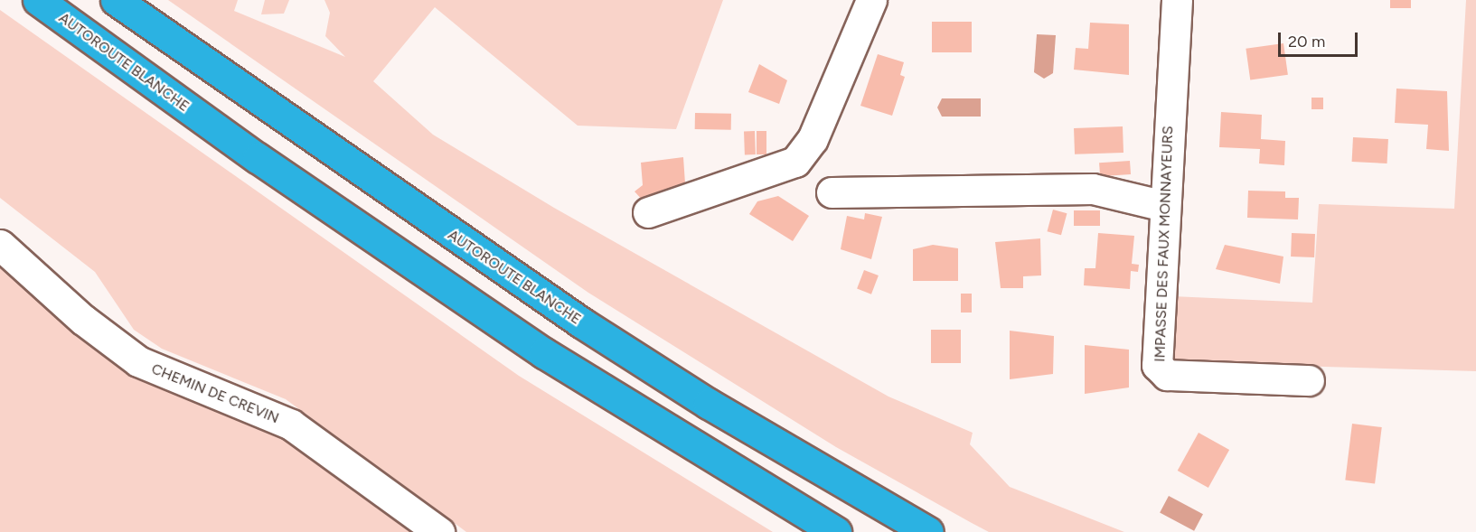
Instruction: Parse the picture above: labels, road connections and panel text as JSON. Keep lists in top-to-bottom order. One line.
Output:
{"streets":{"highway":["AUTOROUTE BLANCHE"],"street":["IMPASSE DES FAUX MONNAYEURS","CHEMIN DE CREVIN"]},"scale_bar":"20 m"}
